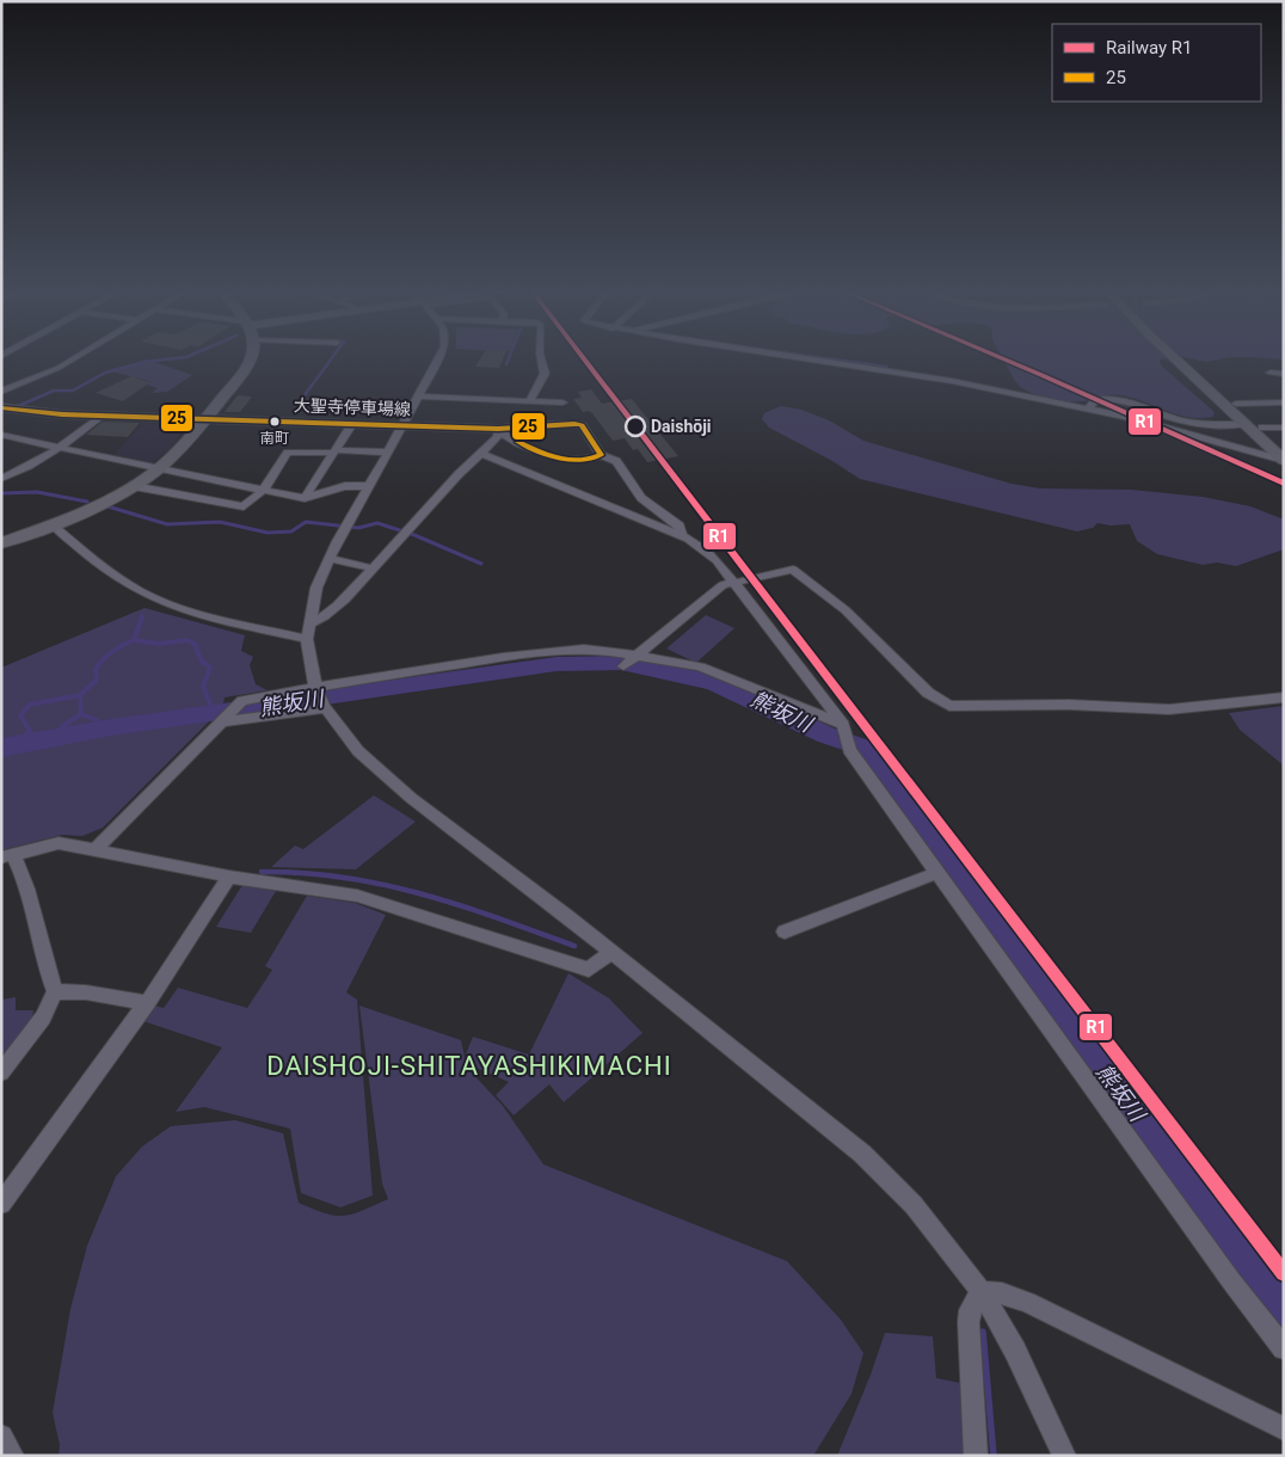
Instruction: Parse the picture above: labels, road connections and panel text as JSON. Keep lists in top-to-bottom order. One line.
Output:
{"streets":{"main road":["大聖寺停車場線"]},"districts":["DAISHOJI-SHITAYASHIKIMACHI"],"water":["熊坂川"],"places":["南町","Daishōji"],"lines":["rail line R1","transit line 25"],"legend":["Railway R1","25"]}
